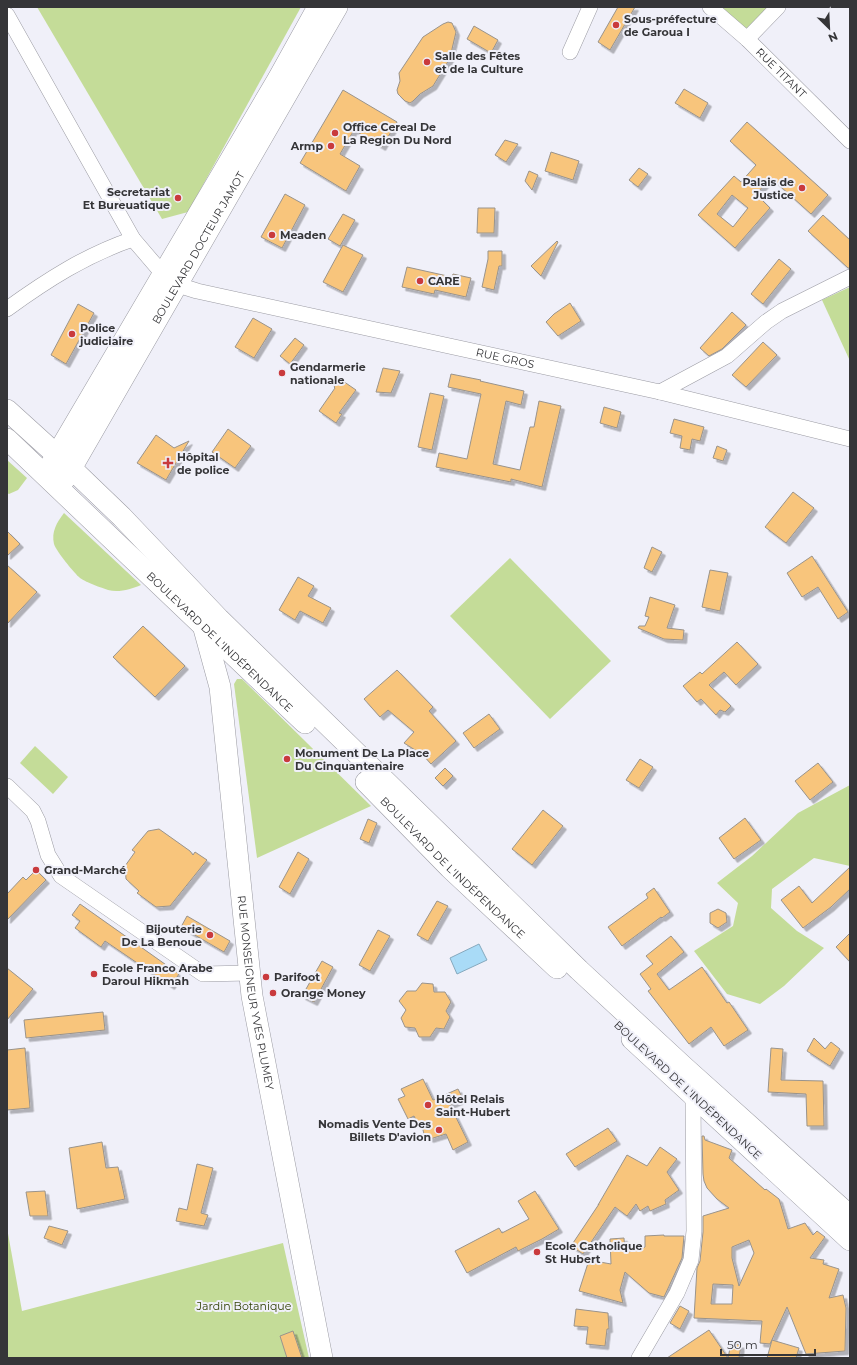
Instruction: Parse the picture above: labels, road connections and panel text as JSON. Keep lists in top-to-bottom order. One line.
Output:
{"streets":{"main road":["BOULEVARD DOCTEUR JAMOT","BOULEVARD DE L'INDÉPENDANCE","RUE MONSEIGNEUR YVES PLUMEY"],"street":["RUE TITANT","RUE GROS"]},"crossings":[["BOULEVARD DOCTEUR JAMOT","RUE GROS"],["BOULEVARD DOCTEUR JAMOT","BOULEVARD DE L'INDÉPENDANCE"],["BOULEVARD DE L'INDÉPENDANCE","RUE MONSEIGNEUR YVES PLUMEY"]],"parks":["Jardin Botanique"],"places":{"other":["Sous-préfecture de Garoua I","Salle des Fêtes et de la Culture","Office Cereal De La Region Du Nord","Armp","Palais de Justice","Secretariat Et Bureuatique","Meaden","CARE","Police judiciaire","Gendarmerie nationale","Monument De La Place Du Cinquantenaire","Grand-Marché","Bijouterie De La Benoue","Ecole Franco Arabe Daroul Hikmah","Parifoot","Orange Money","Hôtel Relais Saint-Hubert","Nomadis Vente Des Billets D'avion","Ecole Catholique St Hubert"],"health":["Hôpital de police"]},"scale_bar":"50 m","north":"bottom right"}
